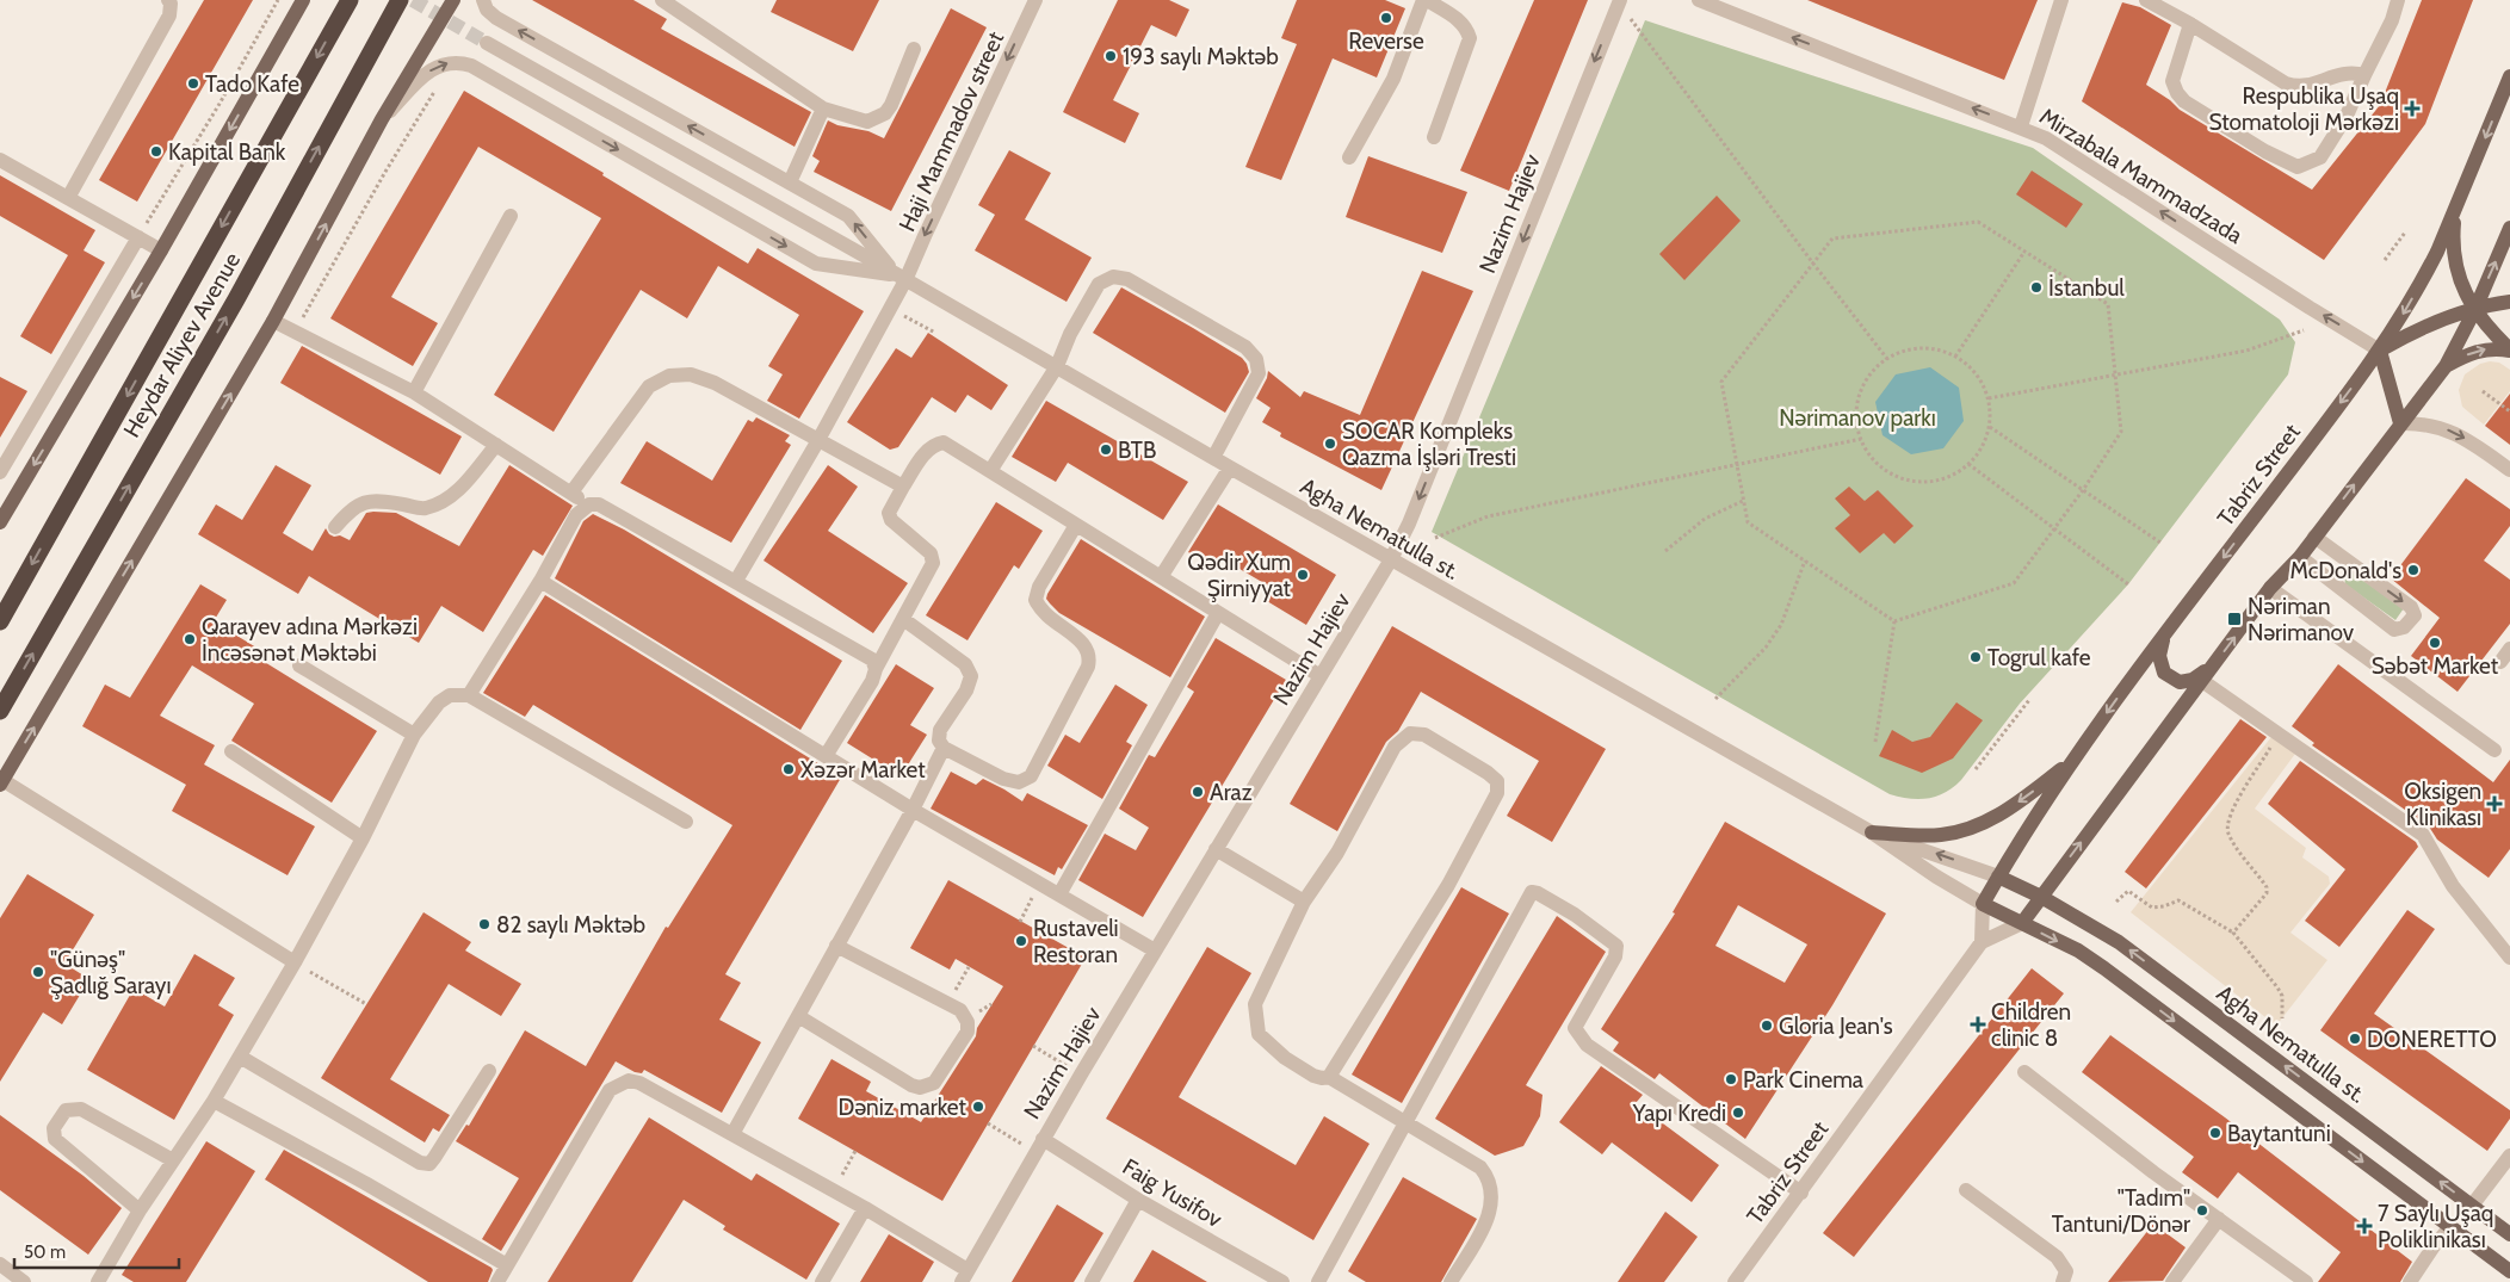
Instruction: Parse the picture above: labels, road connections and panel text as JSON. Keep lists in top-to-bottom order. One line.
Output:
{"streets":{"highway":["Heydar Aliyev Avenue"],"main road":["Tabriz Street","Agha Nematulla st."],"street":["Haji Mammadov street","Mirzabala Mammadzada","Nazim Hajiev","Faig Yusifov"]},"crossings":[["Haji Mammadov street","Agha Nematulla st."],["Mirzabala Mammadzada","Tabriz Street"],["Nazim Hajiev","Agha Nematulla st."],["Nazim Hajiev","Faig Yusifov"],["Tabriz Street","Agha Nematulla st."]],"one_way":["Haji Mammadov street","Mirzabala Mammadzada","Nazim Hajiev"],"parks":["Nərimanov parkı"],"places":{"other":["Reverse","193 saylı Məktəb","Tado Kafe","Kapital Bank","İstanbul","SOCAR Kompleks Qazma İşləri Tresti","BTB","McDonald's","Qədir Xum Şirniyyat","Qarayev adına Mərkəzi İncəsənət Məktəbi","Səbət Market","Togrul kafe","Xəzər Market","Araz","82 saylı Məktəb","Rustaveli Restoran","\"Günəş\" Şadlığ Sarayı","Gloria Jean's","DONERETTO","Park Cinema","Dəniz market","Yapı Kredi","Baytantuni","\"Tadım\" Tantuni/Dönər"],"health":["Respublika Uşaq Stomatoloji Mərkəzi","Oksigen Klinikası","Children clinic 8","7 Saylı Uşaq Poliklinikası"],"transit":["Nəriman Nərimanov"]},"scale_bar":"50 m"}
